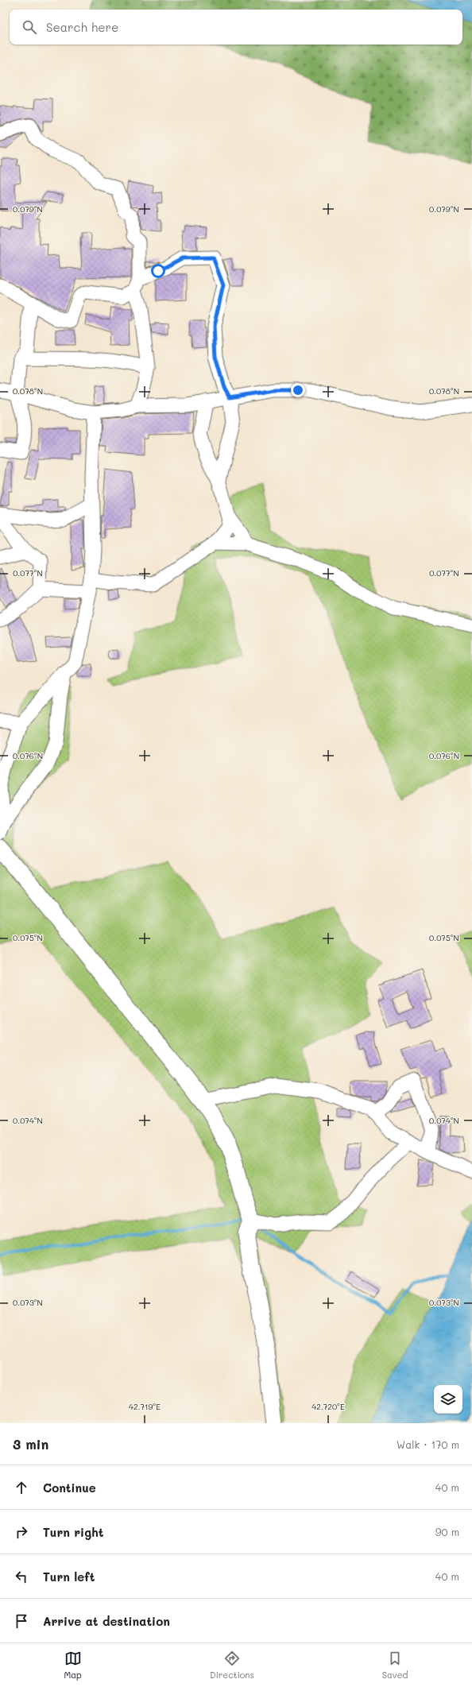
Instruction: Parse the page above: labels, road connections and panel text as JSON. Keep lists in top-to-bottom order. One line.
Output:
{"page":{"search":"Search here","heading":["3 min","Walk · 170 m"],"list":[["Continue","40 m"],["Turn right","90 m"],["Turn left","40 m"],"Arrive at destination"],"nav":["Map","Directions","Saved"]},"coordinates":["0.079°N","0.078°N","0.077°N","0.076°N","0.075°N","0.074°N","0.073°N","42.719°E","42.720°E"]}
